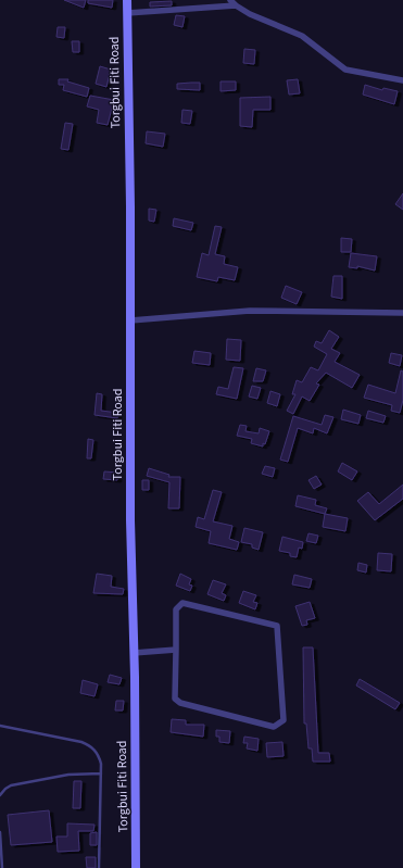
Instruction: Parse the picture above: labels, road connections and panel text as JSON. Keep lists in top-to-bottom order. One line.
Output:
{"streets":{"street":["Torgbui Fiti Road"]}}
